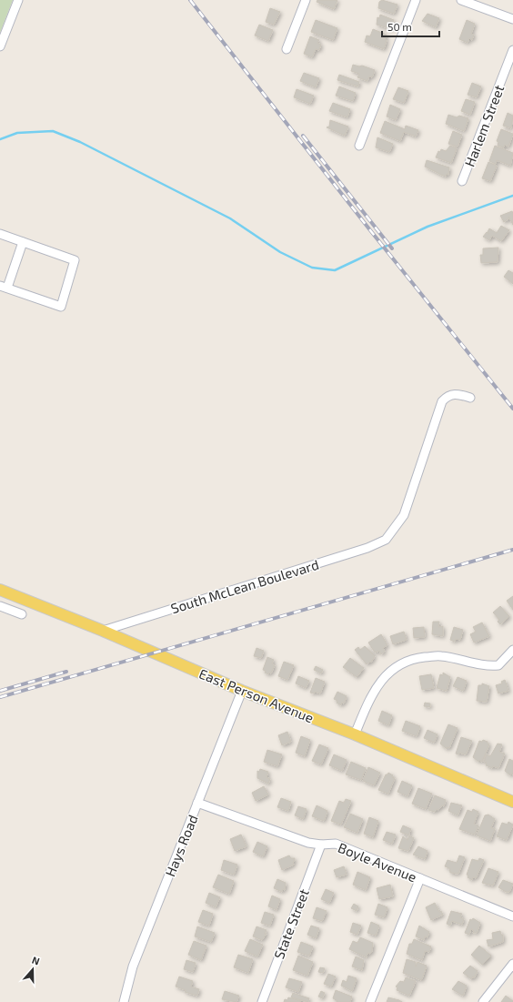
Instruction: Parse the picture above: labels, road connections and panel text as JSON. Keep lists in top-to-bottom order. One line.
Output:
{"streets":{"main road":["East Person Avenue"],"street":["Harlem Street","South McLean Boulevard","Hays Road","Boyle Avenue","State Street"]},"crossings":[["South McLean Boulevard","East Person Avenue"],["East Person Avenue","Hays Road"],["Hays Road","Boyle Avenue"],["Boyle Avenue","State Street"]],"scale_bar":"50 m","north":"top"}
